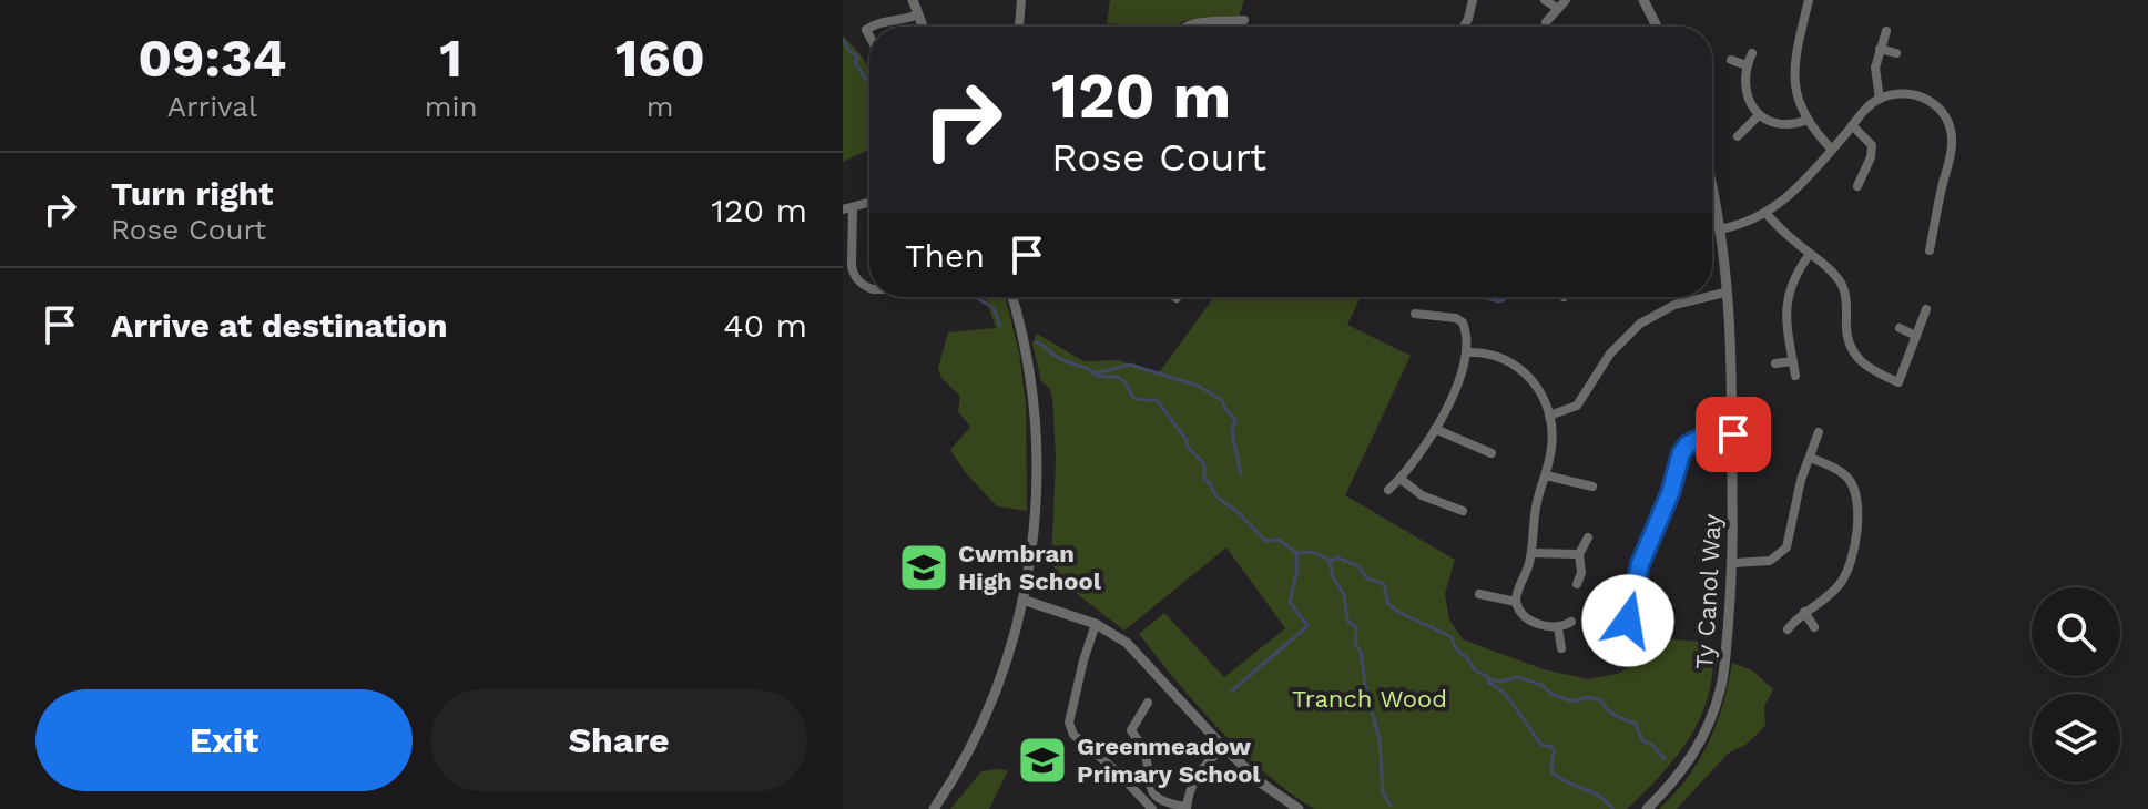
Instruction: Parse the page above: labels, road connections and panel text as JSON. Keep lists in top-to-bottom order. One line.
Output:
{"streets":{"street":["Ty Canol Way"]},"parks":["Tranch Wood"],"places":{"school or university":["Cwmbran High School","Greenmeadow Primary School"]},"page":{"eta":["09:34","Arrival","1","min","160","m"],"turn":["120 m","Rose Court"],"list":[{"name":"Turn right","note":"Rose Court","value":"120 m"},{"name":"Arrive at destination","value":"40 m"}],"then":"Then","buttons":["Exit","Share"]}}
